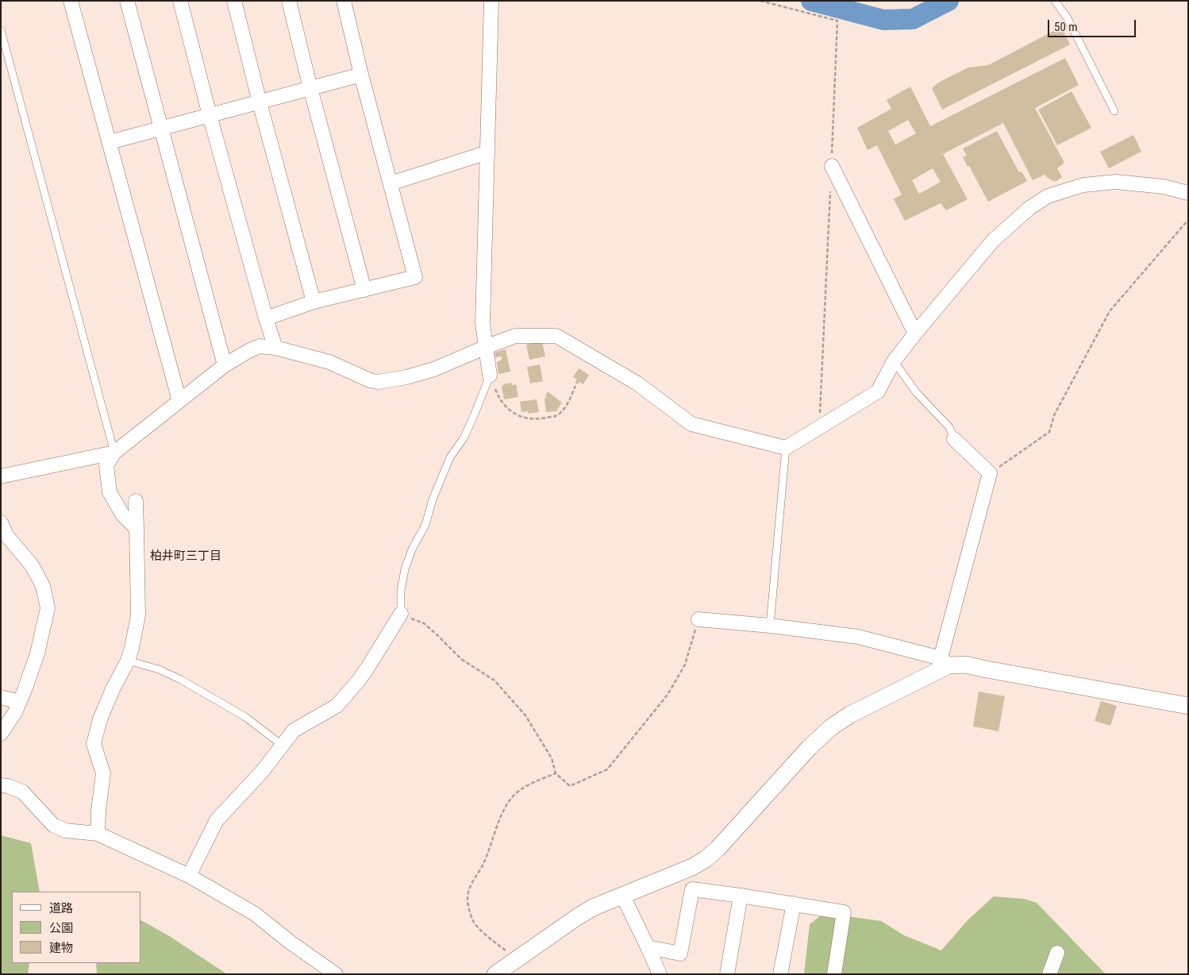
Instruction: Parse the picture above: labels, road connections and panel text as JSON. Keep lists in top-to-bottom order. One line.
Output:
{"districts":["柏井町三丁目"],"legend":["道路","公園","建物"],"scale_bar":"50 m"}
